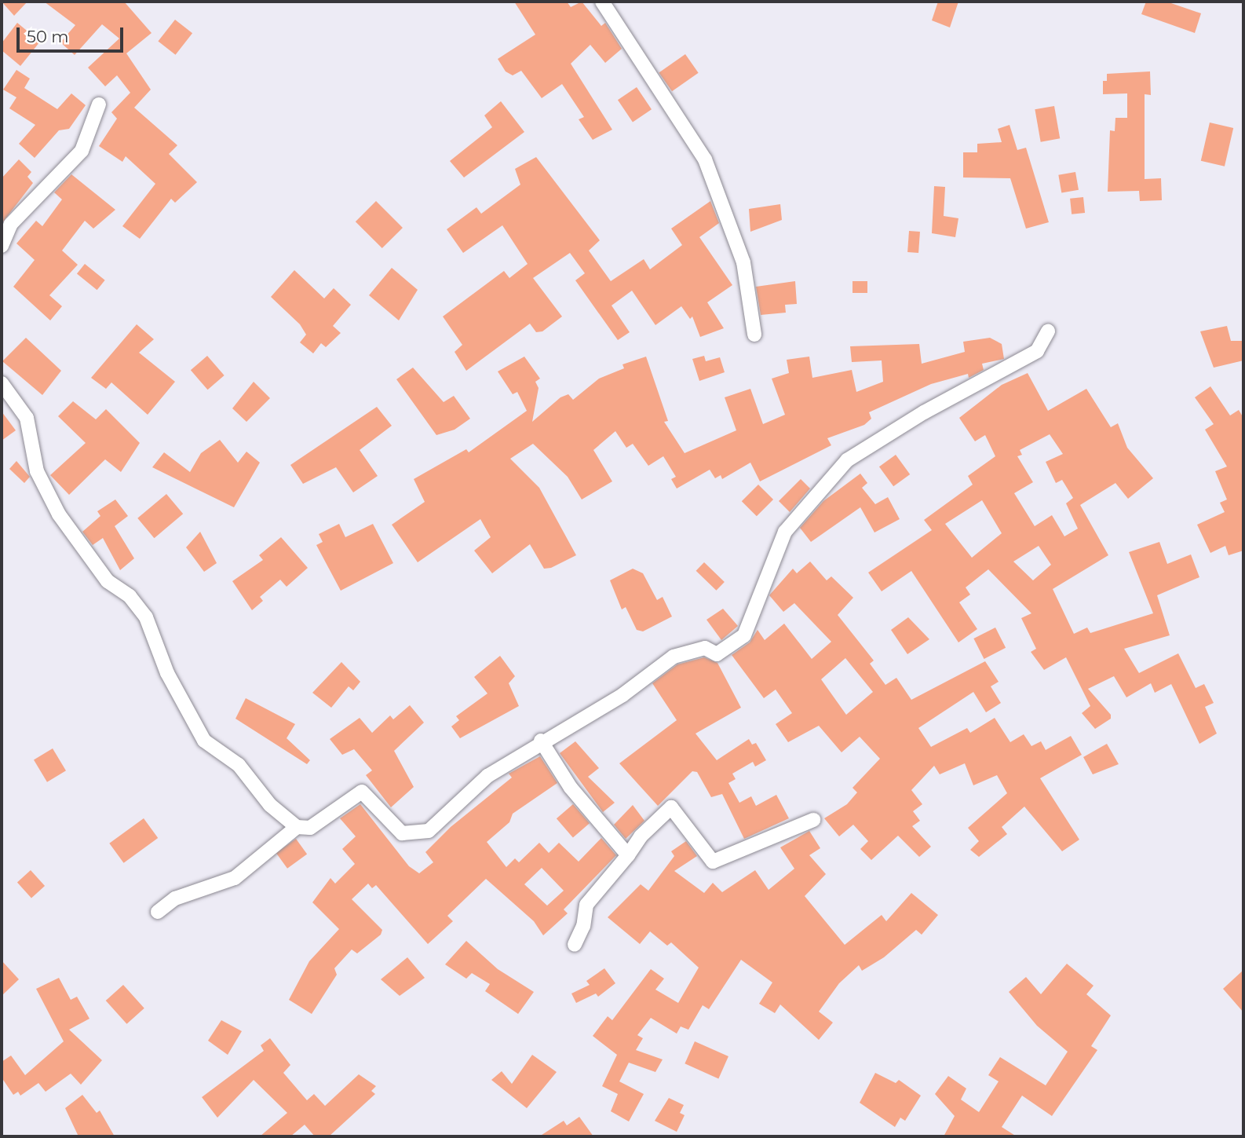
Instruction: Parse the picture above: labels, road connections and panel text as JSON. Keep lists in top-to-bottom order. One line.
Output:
{"scale_bar":"50 m"}
